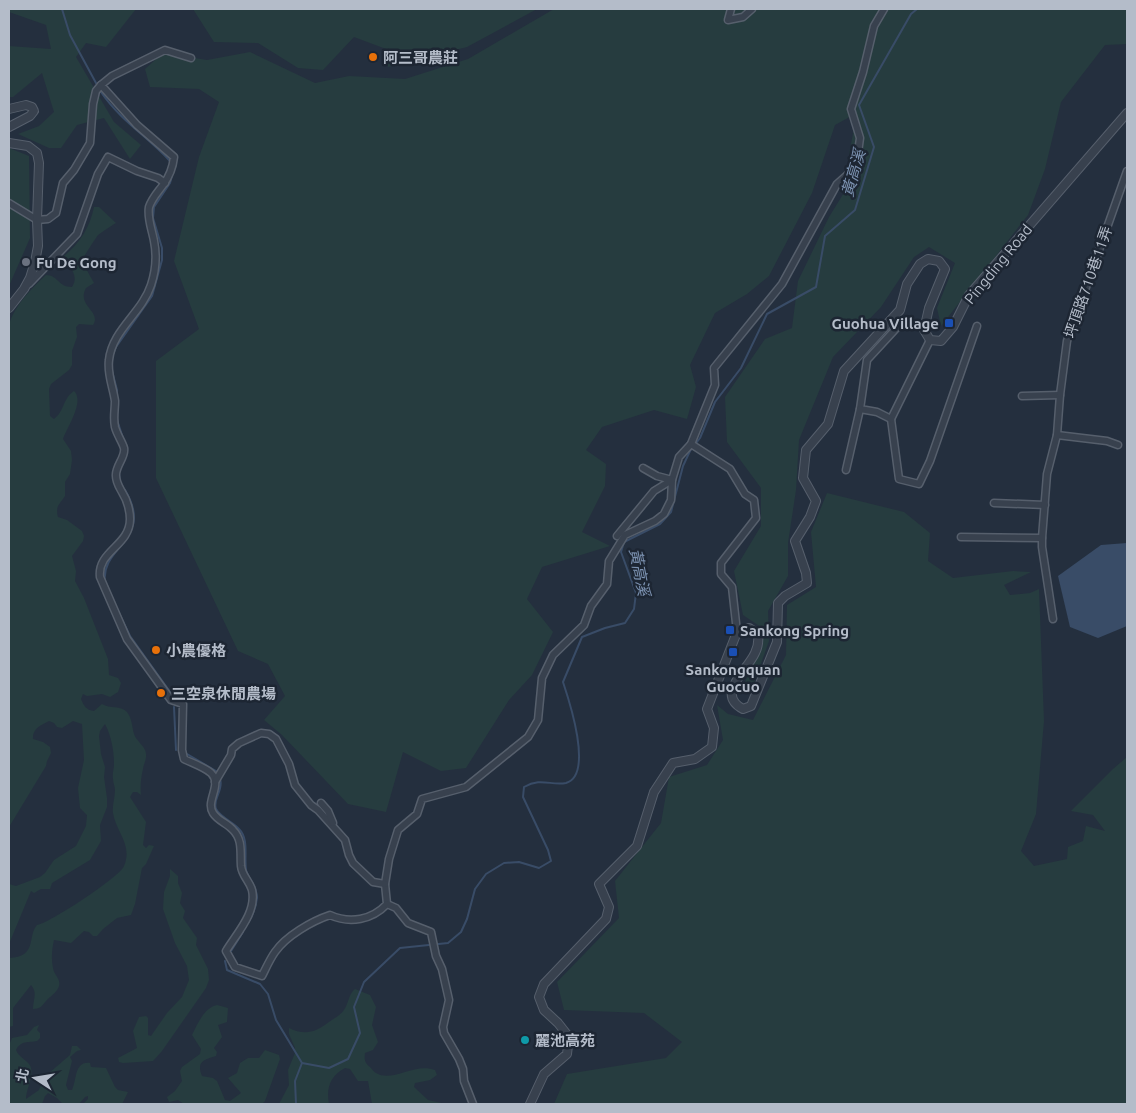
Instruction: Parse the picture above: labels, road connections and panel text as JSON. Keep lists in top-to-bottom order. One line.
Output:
{"streets":{"street":["Pingding Road","坪頂路710巷11弄"]},"water":["黃高溪"],"places":{"other":["阿三哥農莊","Fu De Gong","小農優格","三空泉休閒農場","麗池高苑"],"transit":["Guohua Village","Sankong Spring","Sankongquan Guocuo"]},"north":"left"}
